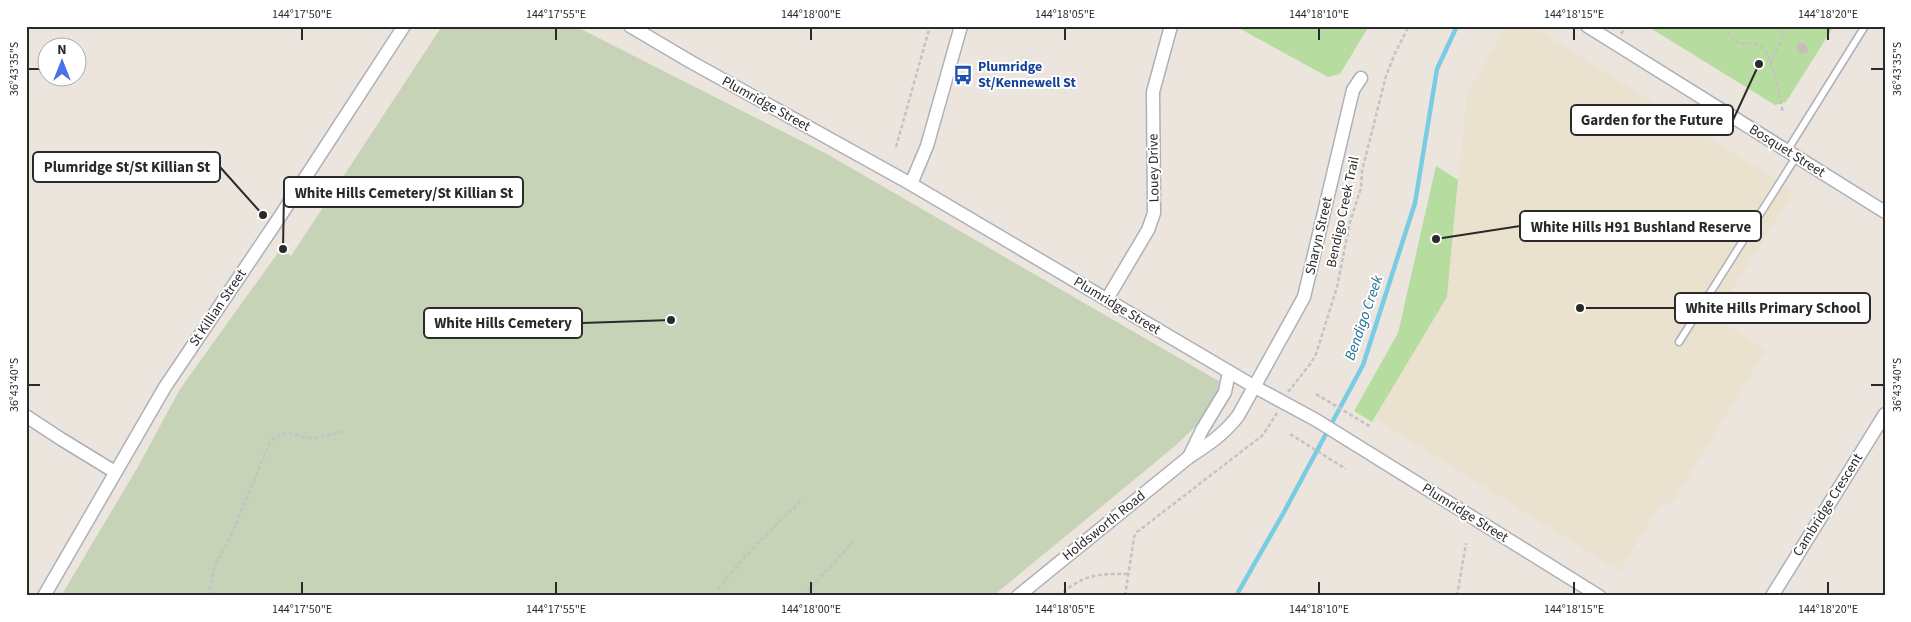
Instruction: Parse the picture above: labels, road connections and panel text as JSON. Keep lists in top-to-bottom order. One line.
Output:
{"streets":{"street":["Plumridge Street","Bosquet Street","Louey Drive","Sharyn Street","St Killian Street","Cambridge Crescent","Holdsworth Road"],"path":["Bendigo Creek Trail"]},"crossings":[["Plumridge Street","Louey Drive"],["Plumridge Street","Sharyn Street"],["Plumridge Street","Holdsworth Road"],["Sharyn Street","Holdsworth Road"]],"water":["Bendigo Creek"],"places":{"other":["Garden for the Future","Plumridge St/St Killian St","White Hills H91 Bushland Reserve","White Hills Cemetery/St Killian St","White Hills Primary School","White Hills Cemetery"],"bus stop":["Plumridge St/Kennewell St"]},"north":"top","coordinates":["144°17'50\"E","144°17'55\"E","144°18'00\"E","144°18'05\"E","144°18'10\"E","144°18'15\"E","144°18'20\"E","36°43'35\"S","36°43'40\"S"]}
